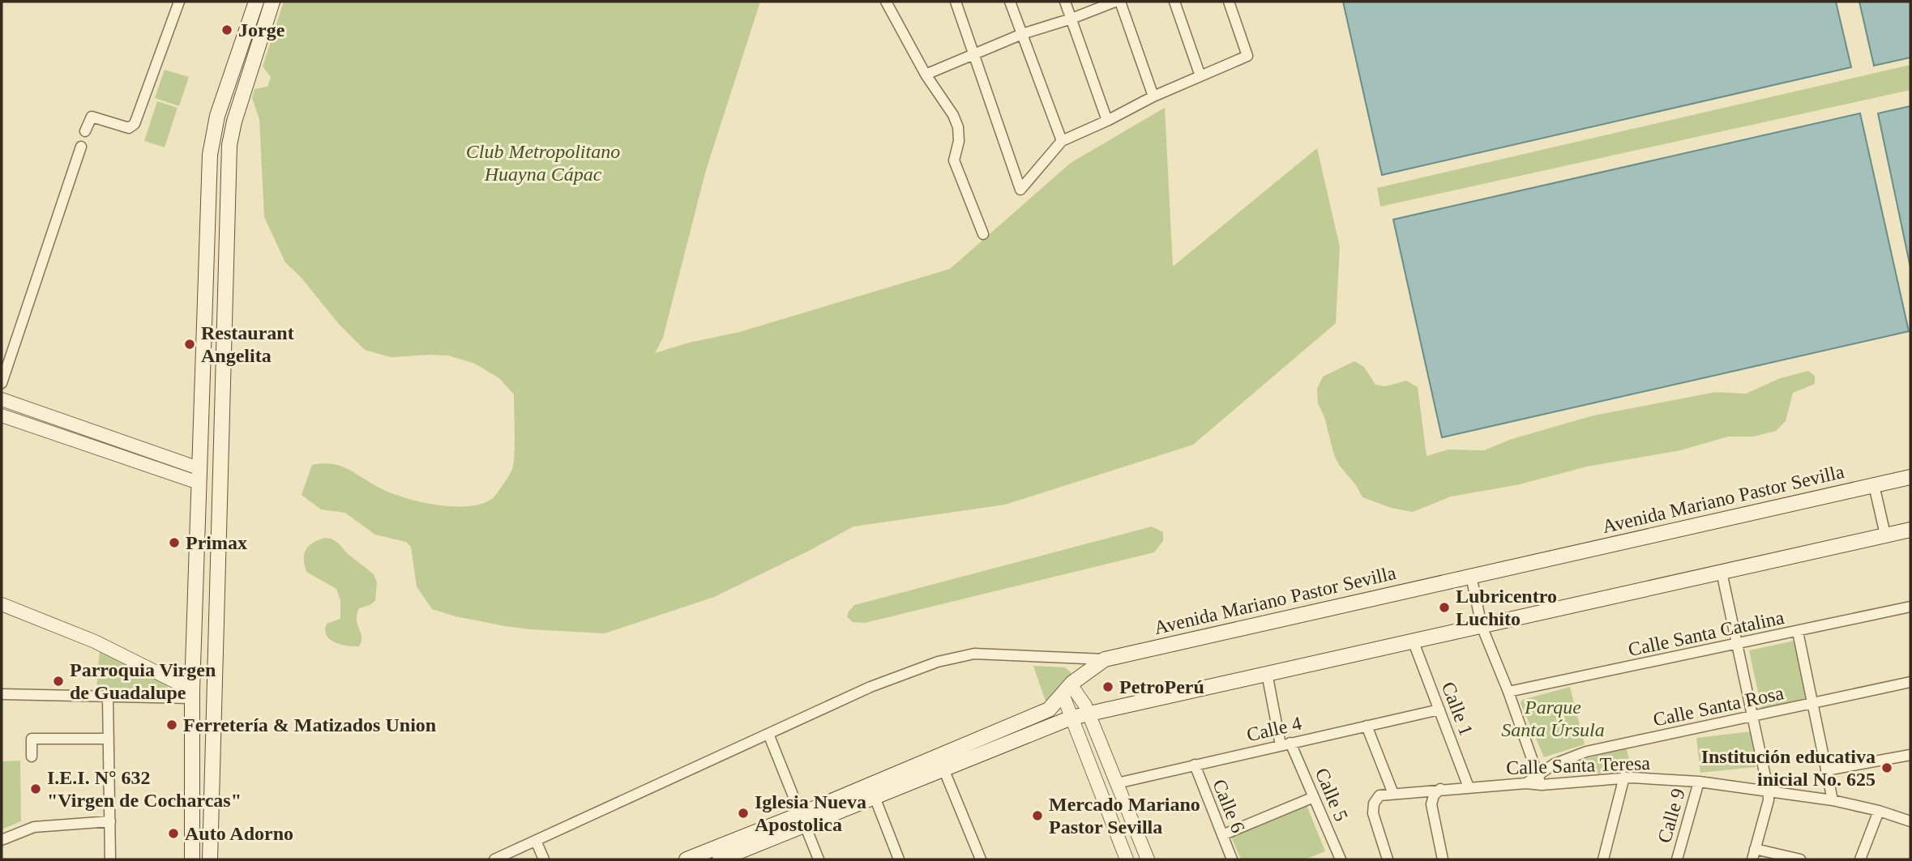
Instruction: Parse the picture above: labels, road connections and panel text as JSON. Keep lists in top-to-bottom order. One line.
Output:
{"streets":{"main road":["Avenida Mariano Pastor Sevilla"],"street":["Calle Santa Catalina","Calle Santa Rosa","Calle 1","Calle 4","Calle Santa Teresa","Calle 5","Calle 6","Calle 9"]},"crossings":[["Avenida Mariano Pastor Sevilla","Calle 1"],["Avenida Mariano Pastor Sevilla","Calle 5"],["Calle Santa Rosa","Calle Santa Teresa"],["Calle 1","Calle 4"],["Calle 1","Calle Santa Teresa"],["Calle 4","Calle 5"],["Calle 4","Calle 6"],["Calle Santa Teresa","Calle 9"]],"parks":["Club Metropolitano Huayna Cápac","Parque Santa Úrsula"],"places":["Jorge","Restaurant Angelita","Primax","Lubricentro Luchito","Parroquia Virgen de Guadalupe","PetroPerú","Ferretería & Matizados Union","Institución educativa inicial No. 625","I.E.I. N° 632 \"Virgen de Cocharcas\"","Iglesia Nueva Apostolica","Mercado Mariano Pastor Sevilla","Auto Adorno"]}
